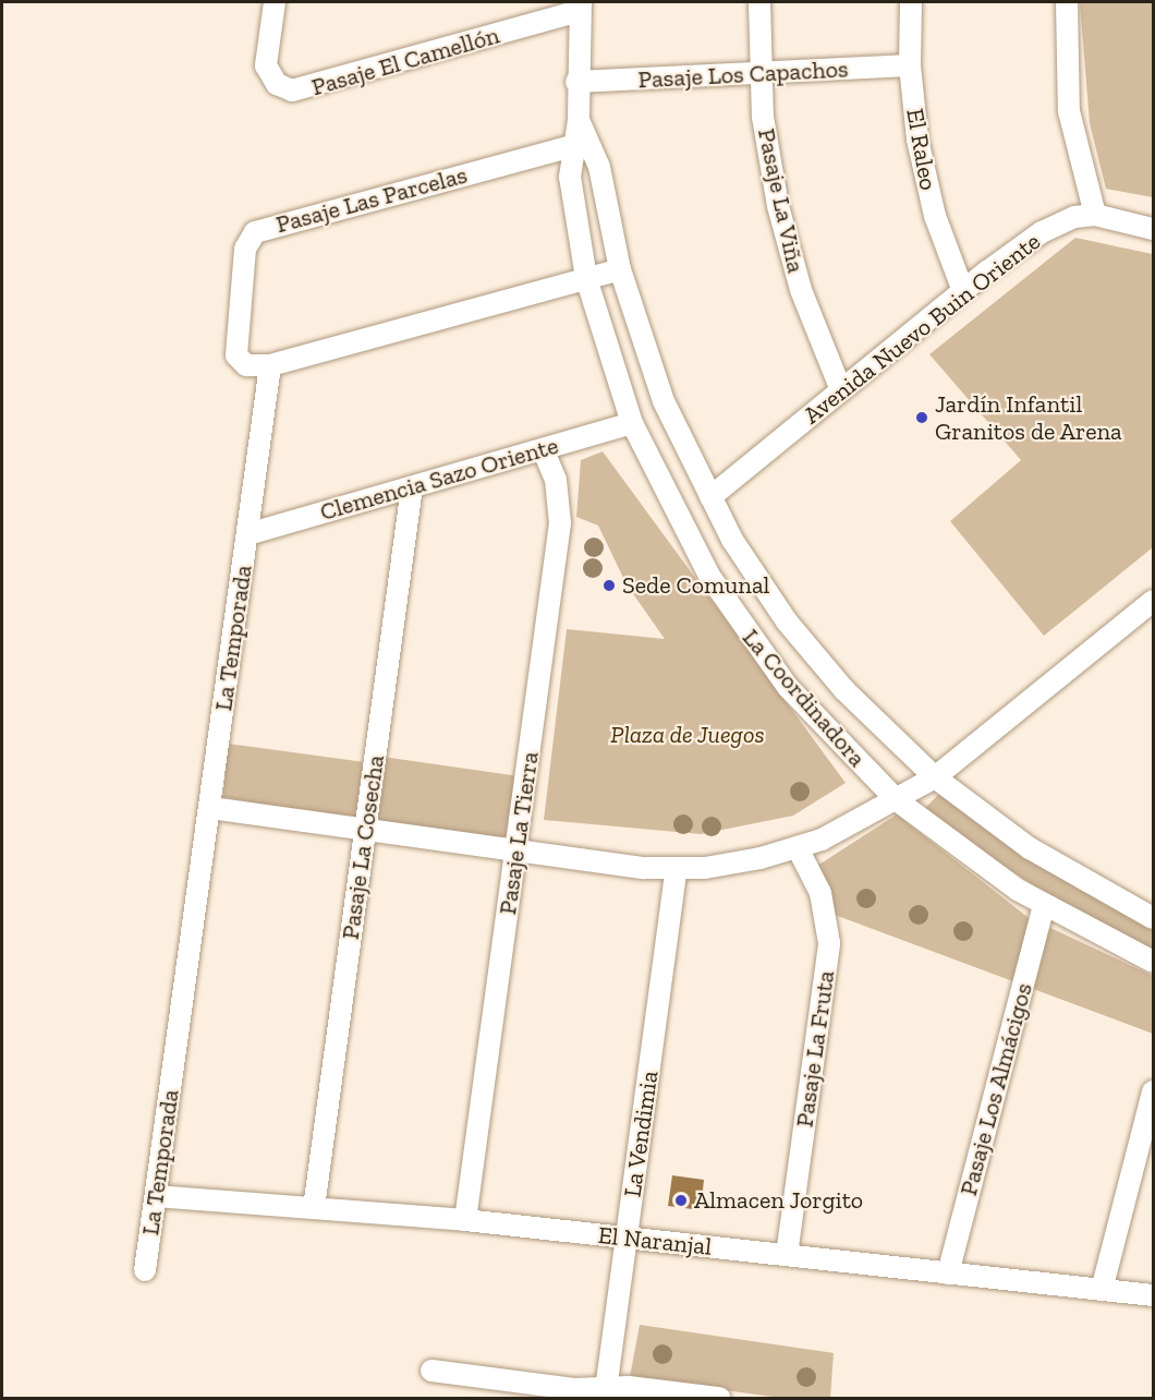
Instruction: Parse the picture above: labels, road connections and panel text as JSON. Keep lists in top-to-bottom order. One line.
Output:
{"streets":{"street":["Pasaje El Camellón","Pasaje Los Capachos","El Raleo","Pasaje Las Parcelas","Pasaje La Viña","Avenida Nuevo Buin Oriente","Clemencia Sazo Oriente","La Temporada","La Coordinadora","Pasaje La Tierra","Pasaje La Cosecha","Pasaje La Fruta","Pasaje Los Almácigos","La Vendimia","El Naranjal"]},"crossings":[["Pasaje El Camellón","La Coordinadora"],["Pasaje Los Capachos","El Raleo"],["Pasaje Los Capachos","Pasaje La Viña"],["Pasaje Los Capachos","La Coordinadora"],["El Raleo","Avenida Nuevo Buin Oriente"],["Pasaje Las Parcelas","La Temporada"],["Pasaje Las Parcelas","La Coordinadora"],["Pasaje La Viña","Avenida Nuevo Buin Oriente"],["Avenida Nuevo Buin Oriente","La Coordinadora"],["Clemencia Sazo Oriente","La Temporada"],["Clemencia Sazo Oriente","La Coordinadora"],["Clemencia Sazo Oriente","Pasaje La Tierra"],["Clemencia Sazo Oriente","Pasaje La Cosecha"],["La Temporada","El Naranjal"],["La Coordinadora","Pasaje Los Almácigos"],["Pasaje La Tierra","El Naranjal"],["Pasaje La Cosecha","El Naranjal"],["Pasaje La Fruta","El Naranjal"],["Pasaje Los Almácigos","El Naranjal"],["La Vendimia","El Naranjal"]],"parks":["Plaza de Juegos"],"places":["Jardín Infantil Granitos de Arena","Sede Comunal","Almacen Jorgito"]}
